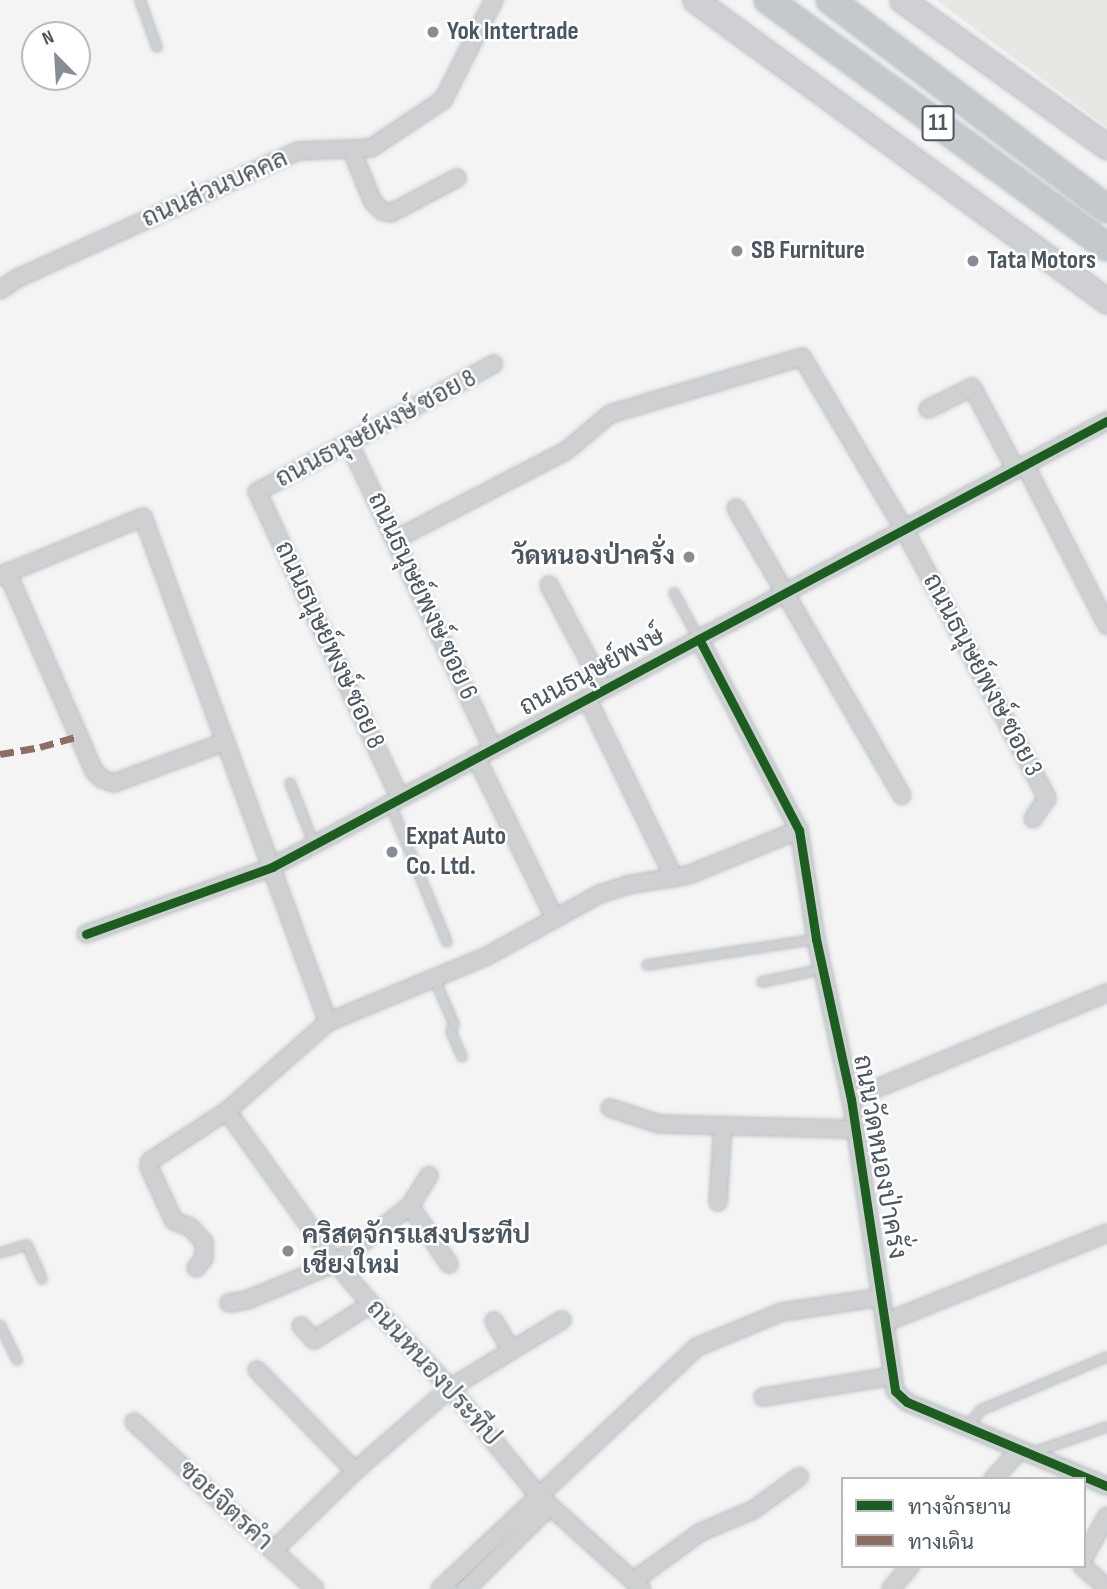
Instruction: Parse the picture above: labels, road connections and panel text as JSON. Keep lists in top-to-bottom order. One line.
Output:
{"streets":{"highway":["11"],"street":["ถนนส่วนบคคล","ถนนธนุษย์ผงษ์ ซอย 8","ถนนธนุษย์พงษ์ ซอย 6","ถนนธนุษย์พงษ์ ซอย 8","ถนนธนุษย์พงษ์","ถนนธนุษย์พงษ์ ซอย 3","ถนนวัดหนองป่าครั่ง","ถนนหนองประทีป","ซอยจิตรคำ"]},"crossings":[["ถนนธนุษย์ผงษ์ ซอย 8","ถนนธนุษย์พงษ์ ซอย 6"],["ถนนธนุษย์ผงษ์ ซอย 8","ถนนธนุษย์พงษ์ ซอย 8"],["ถนนธนุษย์พงษ์ ซอย 6","ถนนธนุษย์พงษ์"],["ถนนธนุษย์พงษ์ ซอย 8","ถนนธนุษย์พงษ์"],["ถนนธนุษย์พงษ์","ถนนธนุษย์พงษ์ ซอย 3"],["ถนนธนุษย์พงษ์","ถนนวัดหนองป่าครั่ง"]],"places":["Yok Intertrade","SB Furniture","Tata Motors","วัดหนองป่าครั่ง","Expat Auto Co. Ltd.","คริสตจักรแสงประทีป เชียงใหม่"],"legend":["ทางจักรยาน","ทางเดิน"],"north":"top left"}
